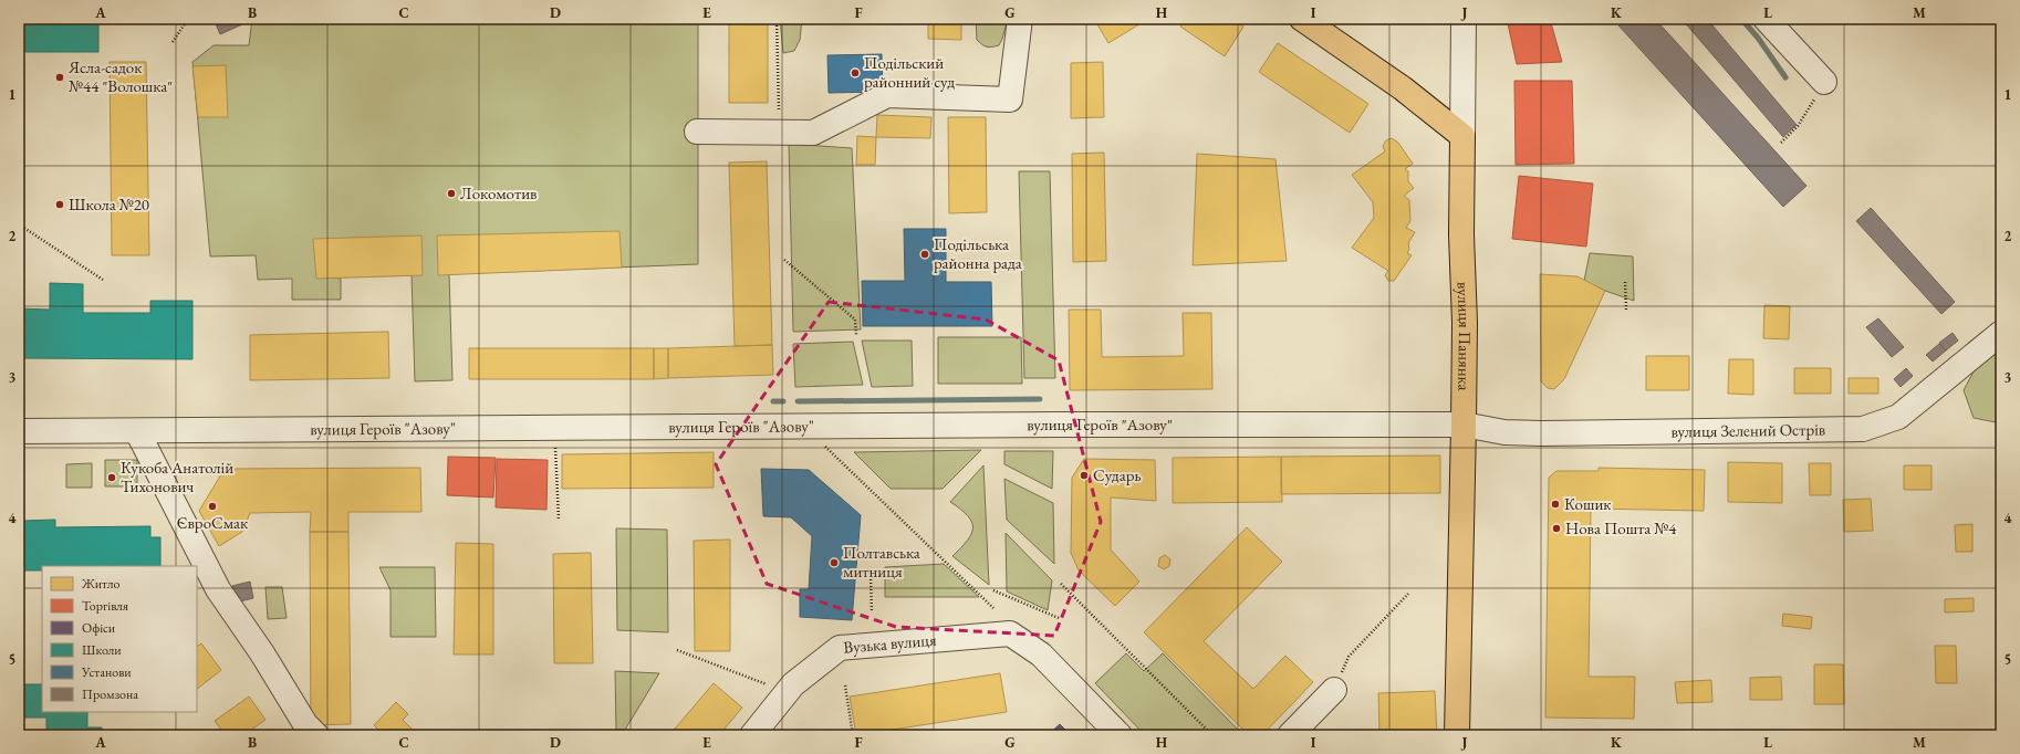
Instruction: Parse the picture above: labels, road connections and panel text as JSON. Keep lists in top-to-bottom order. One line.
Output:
{"streets":{"main road":["вулиця Панянка"],"street":["вулиця Героїв \"Азову\"","вулиця Зелений Острів","Вузька вулиця"]},"crossings":[["вулиця Панянка","вулиця Героїв \"Азову\""],["вулиця Панянка","вулиця Зелений Острів"],["вулиця Героїв \"Азову\"","вулиця Зелений Острів"]],"places":["Подільский районний суд","Ясла-садок №44 \"Волошка\"","Локомотив","Школа №20","Подільська районна рада","Сударь","Кукоба Анатолій Тихонович","Кошик","ЄвроСмак","Нова Пошта №4","Полтавська митниця"],"legend":["Житло","Торгівля","Офіси","Школи","Установи","Промзона"],"grid":{"columns":["A","B","C","D","E","F","G","H","I","J","K","L","M"],"rows":["1","2","3","4","5"]}}
